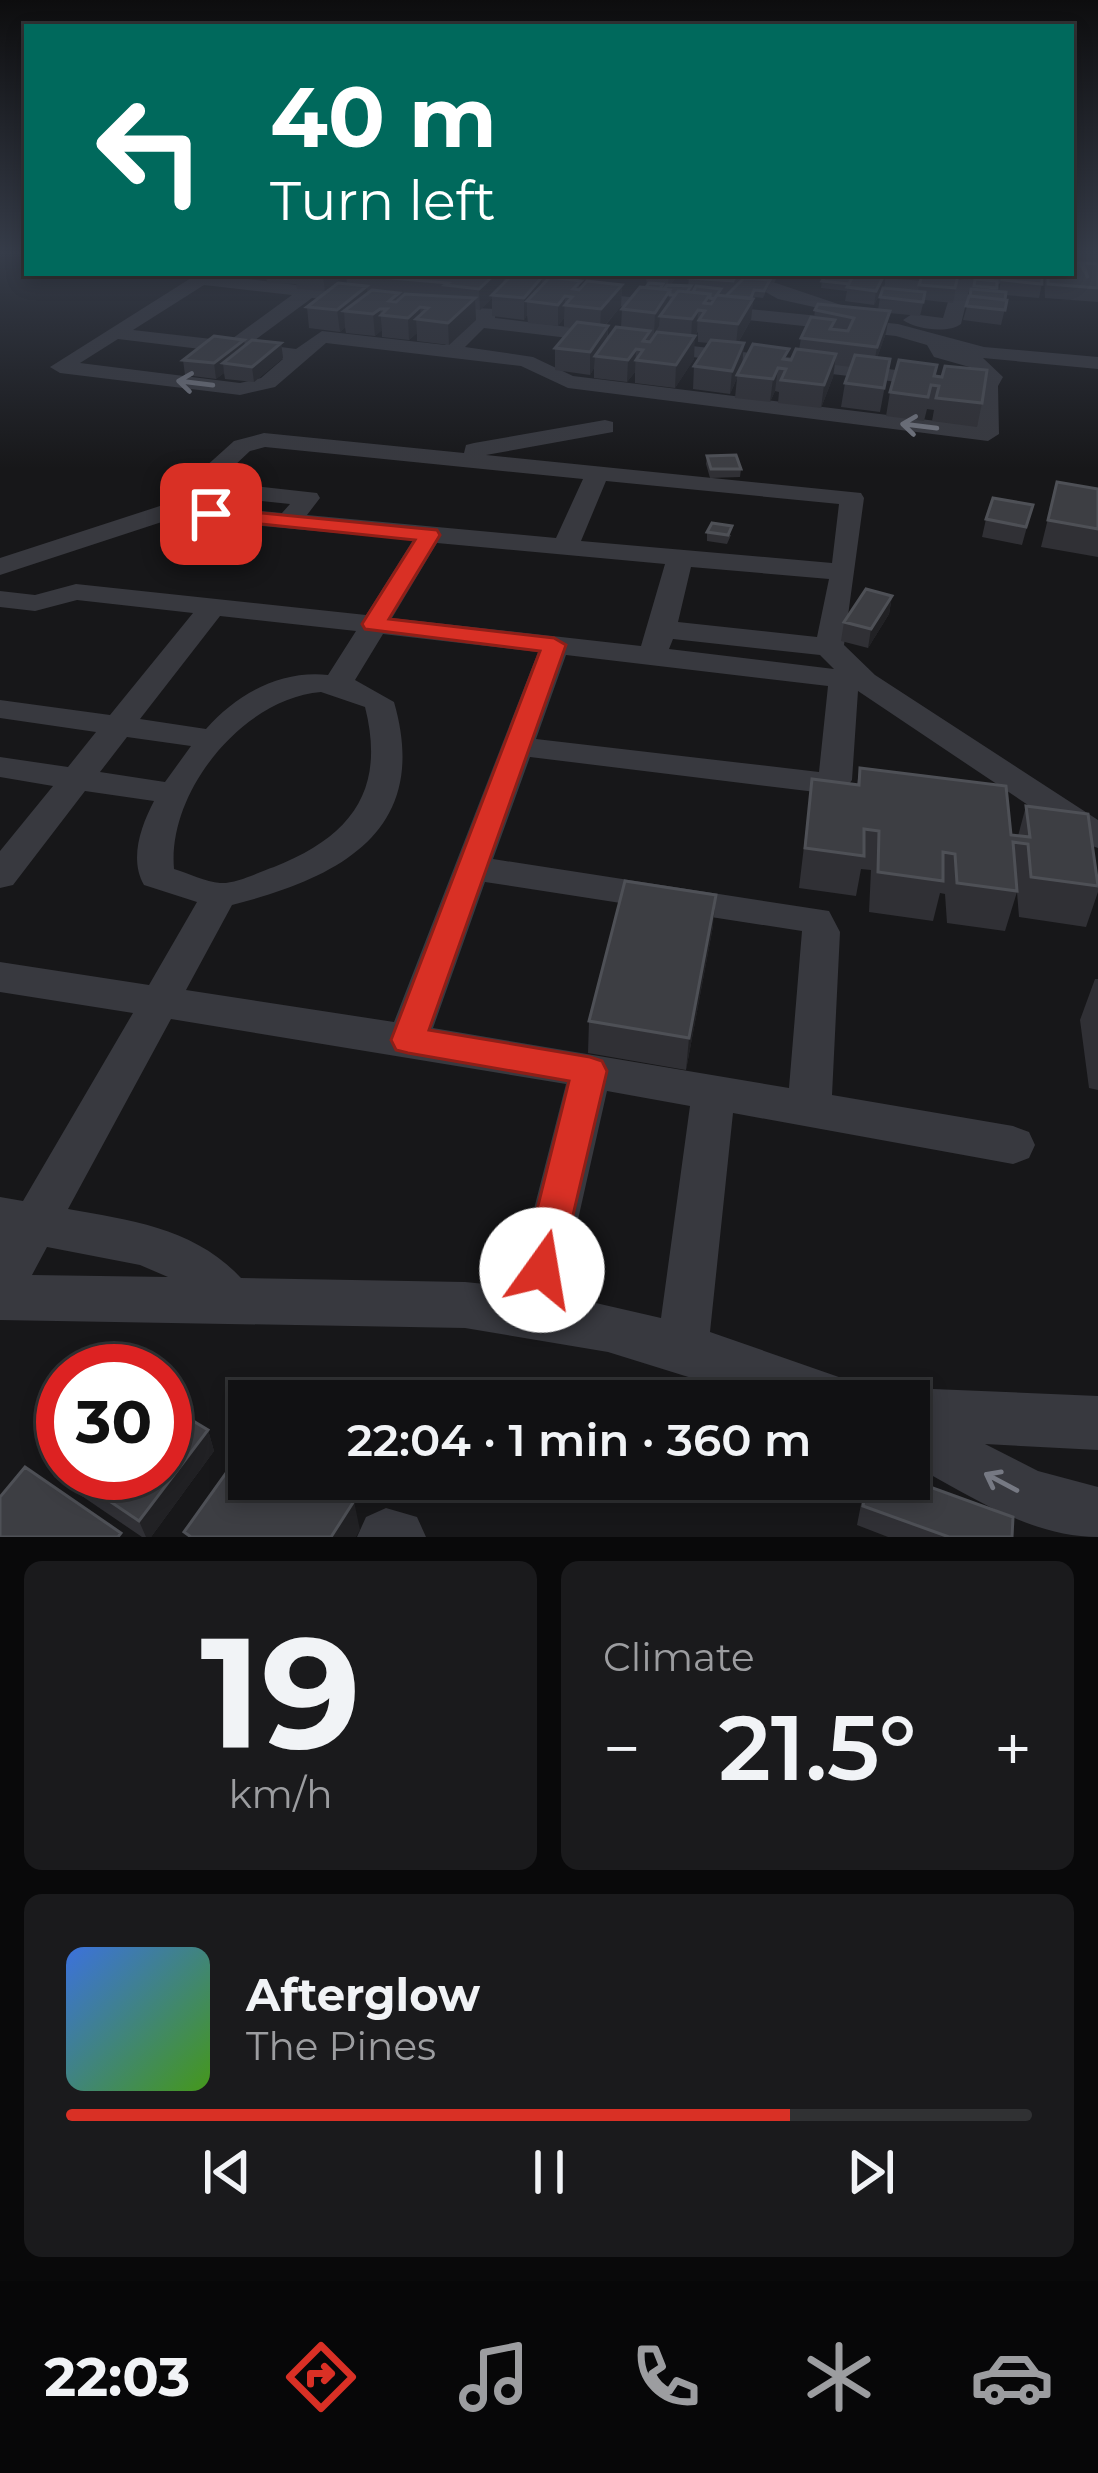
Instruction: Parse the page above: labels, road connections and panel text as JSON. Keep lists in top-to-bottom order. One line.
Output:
{"page":{"turn":["40 m","Turn left"],"limit":"30","trip":"22:04 · 1 min · 360 m","tile":[["19","km/h"],"Climate"],"heat":["−","21.5°","+"],"song":["Afterglow","The Pines"],"tabs":"22:03"}}
